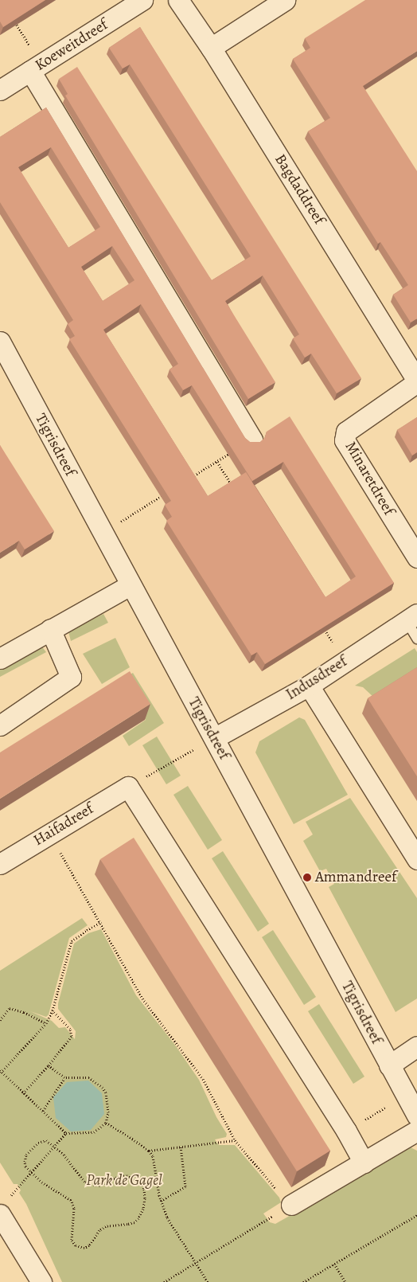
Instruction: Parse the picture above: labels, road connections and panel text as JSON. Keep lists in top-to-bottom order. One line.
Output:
{"streets":{"street":["Koeweitdreef","Bagdaddreef","Tigrisdreef","Minaretdreef","Indusdreef","Haifadreef"]},"crossings":[["Bagdaddreef","Minaretdreef"],["Tigrisdreef","Indusdreef"]],"parks":["Park de Gagel"],"places":["Ammandreef"]}
